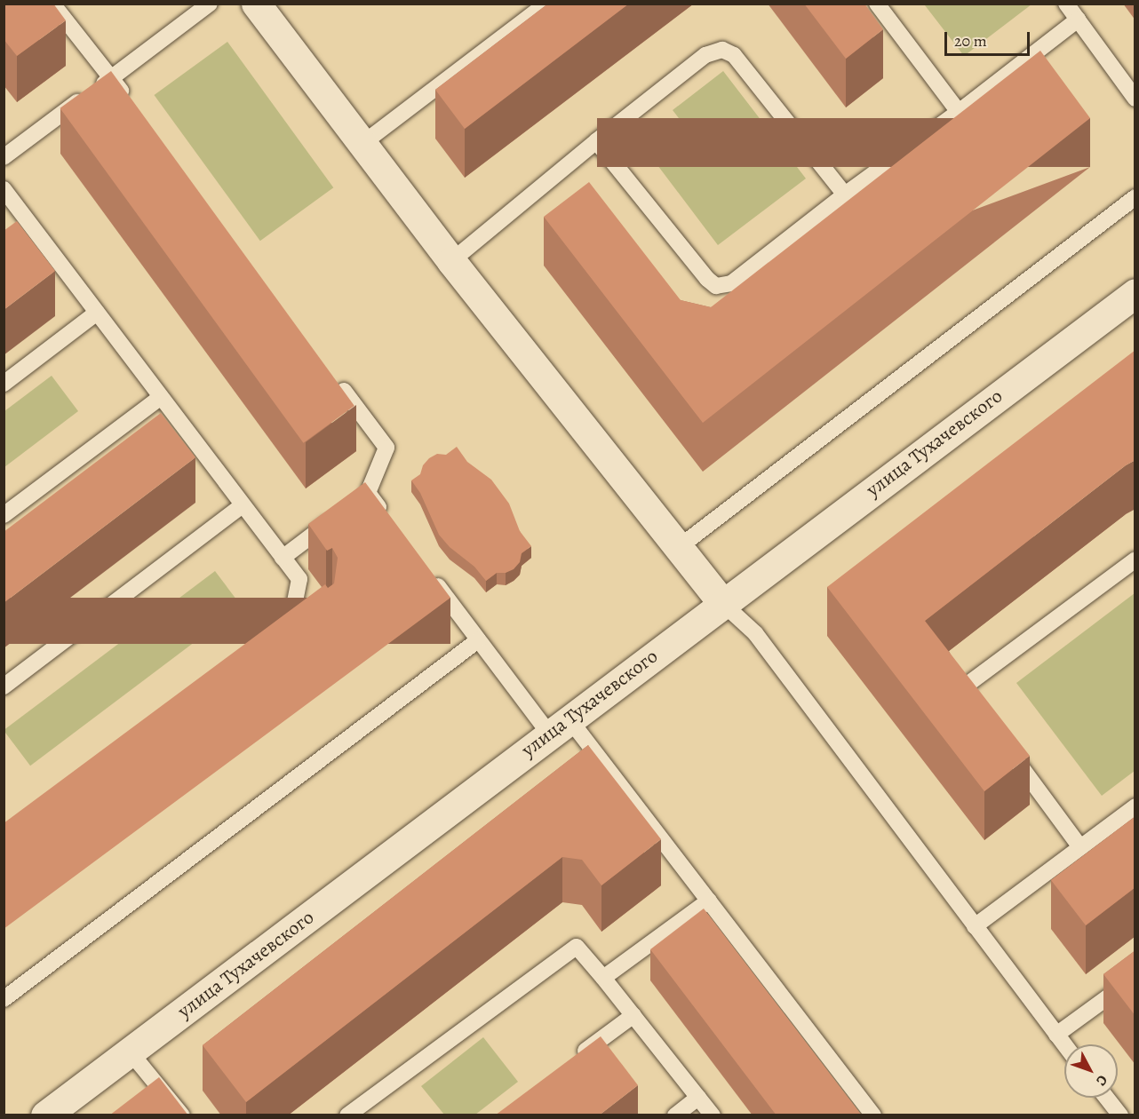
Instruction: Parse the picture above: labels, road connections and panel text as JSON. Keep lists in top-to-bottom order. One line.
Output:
{"streets":{"main road":["улица Тухачевского"]},"scale_bar":"20 m","north":"bottom right"}
